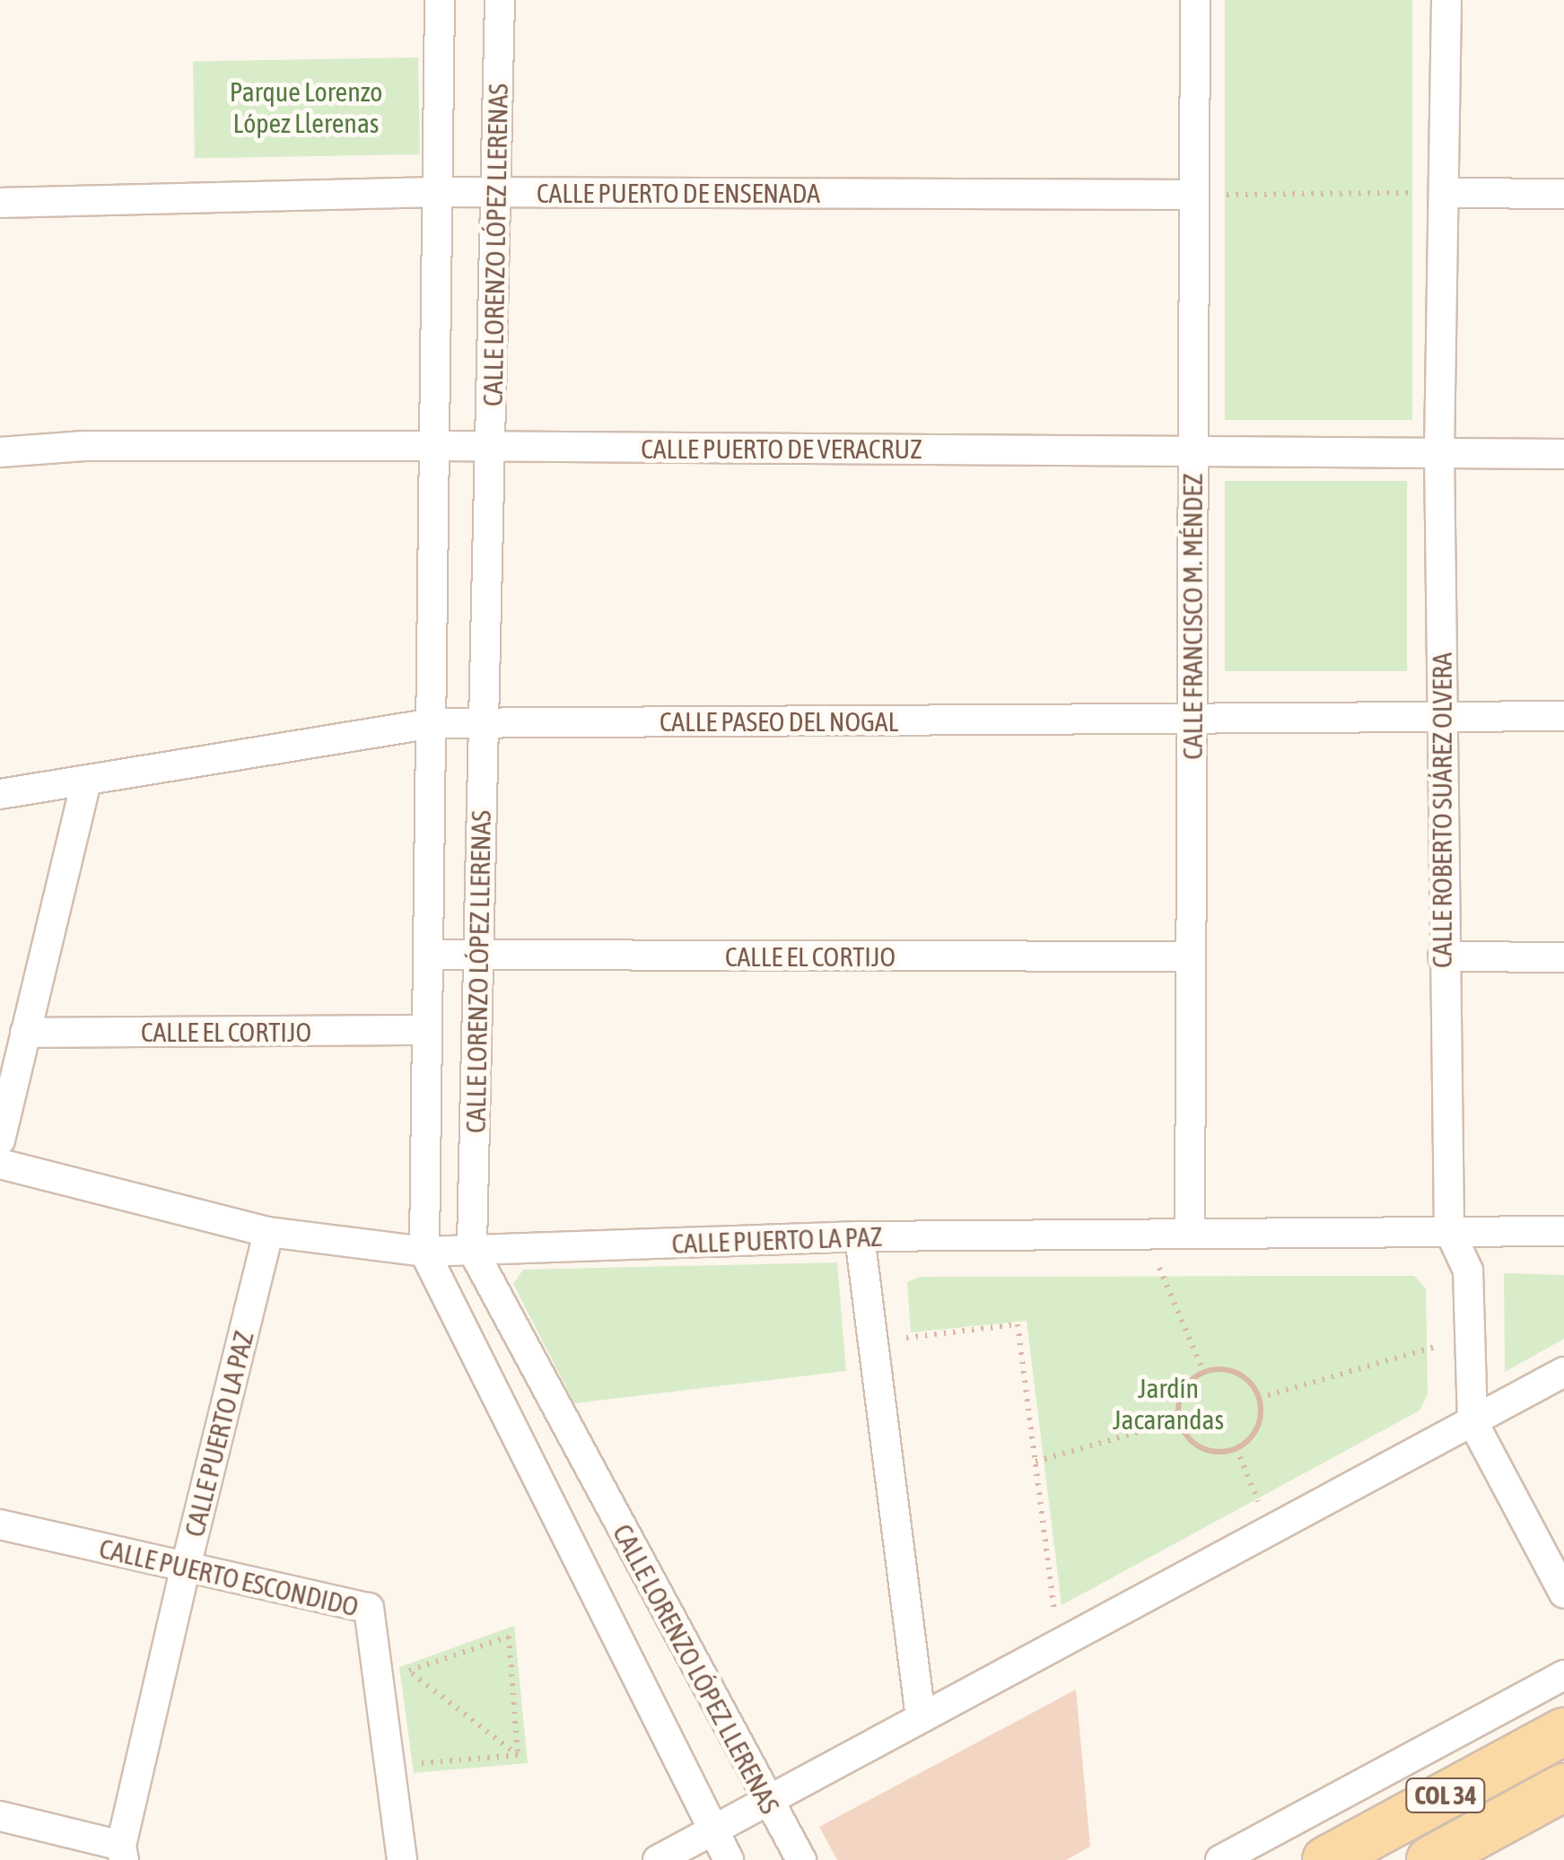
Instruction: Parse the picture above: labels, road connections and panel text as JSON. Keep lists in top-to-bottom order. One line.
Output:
{"streets":{"main road":["COL 34"],"street":["CALLE PUERTO DE ENSENADA","CALLE LORENZO LÓPEZ LLERENAS","CALLE PUERTO DE VERACRUZ","CALLE FRANCISCO M. MÉNDEZ","CALLE PASEO DEL NOGAL","CALLE ROBERTO SUÁREZ OLVERA","CALLE EL CORTIJO","CALLE PUERTO LA PAZ","CALLE PUERTO ESCONDIDO"]},"crossings":[["CALLE PUERTO DE ENSENADA","CALLE LORENZO LÓPEZ LLERENAS"],["CALLE PUERTO DE ENSENADA","CALLE FRANCISCO M. MÉNDEZ"],["CALLE LORENZO LÓPEZ LLERENAS","CALLE PUERTO DE VERACRUZ"],["CALLE LORENZO LÓPEZ LLERENAS","CALLE PASEO DEL NOGAL"],["CALLE LORENZO LÓPEZ LLERENAS","CALLE EL CORTIJO"],["CALLE LORENZO LÓPEZ LLERENAS","CALLE PUERTO LA PAZ"],["CALLE PUERTO DE VERACRUZ","CALLE FRANCISCO M. MÉNDEZ"],["CALLE PUERTO DE VERACRUZ","CALLE ROBERTO SUÁREZ OLVERA"],["CALLE FRANCISCO M. MÉNDEZ","CALLE PASEO DEL NOGAL"],["CALLE FRANCISCO M. MÉNDEZ","CALLE EL CORTIJO"],["CALLE FRANCISCO M. MÉNDEZ","CALLE PUERTO LA PAZ"],["CALLE PASEO DEL NOGAL","CALLE ROBERTO SUÁREZ OLVERA"],["CALLE ROBERTO SUÁREZ OLVERA","CALLE PUERTO LA PAZ"],["CALLE PUERTO LA PAZ","CALLE PUERTO ESCONDIDO"]],"parks":["Parque Lorenzo López Llerenas","Jardín Jacarandas"]}
